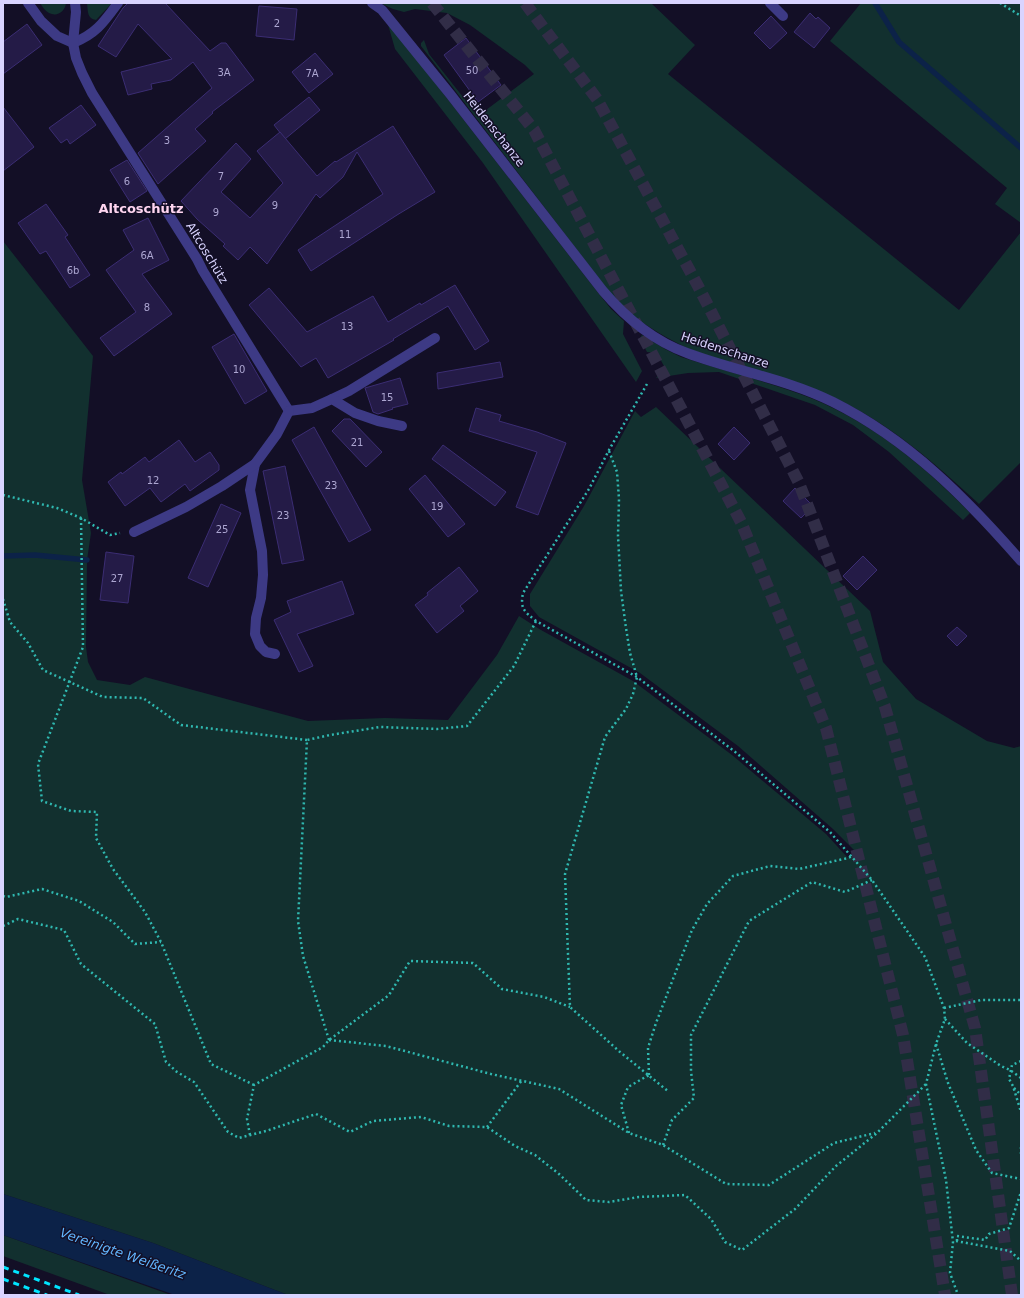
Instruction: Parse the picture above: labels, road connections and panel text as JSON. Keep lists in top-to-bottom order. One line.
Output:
{"streets":{"street":["Heidenschanze","Altcoschütz"]},"districts":["Altcoschütz"],"water":["Vereinigte Weißeritz"],"house_numbers":["2","50","3A","7A","3","7","6","9","9","11","6A","6b","8","13","10","15","21","12","23","19","23","25","27"]}
